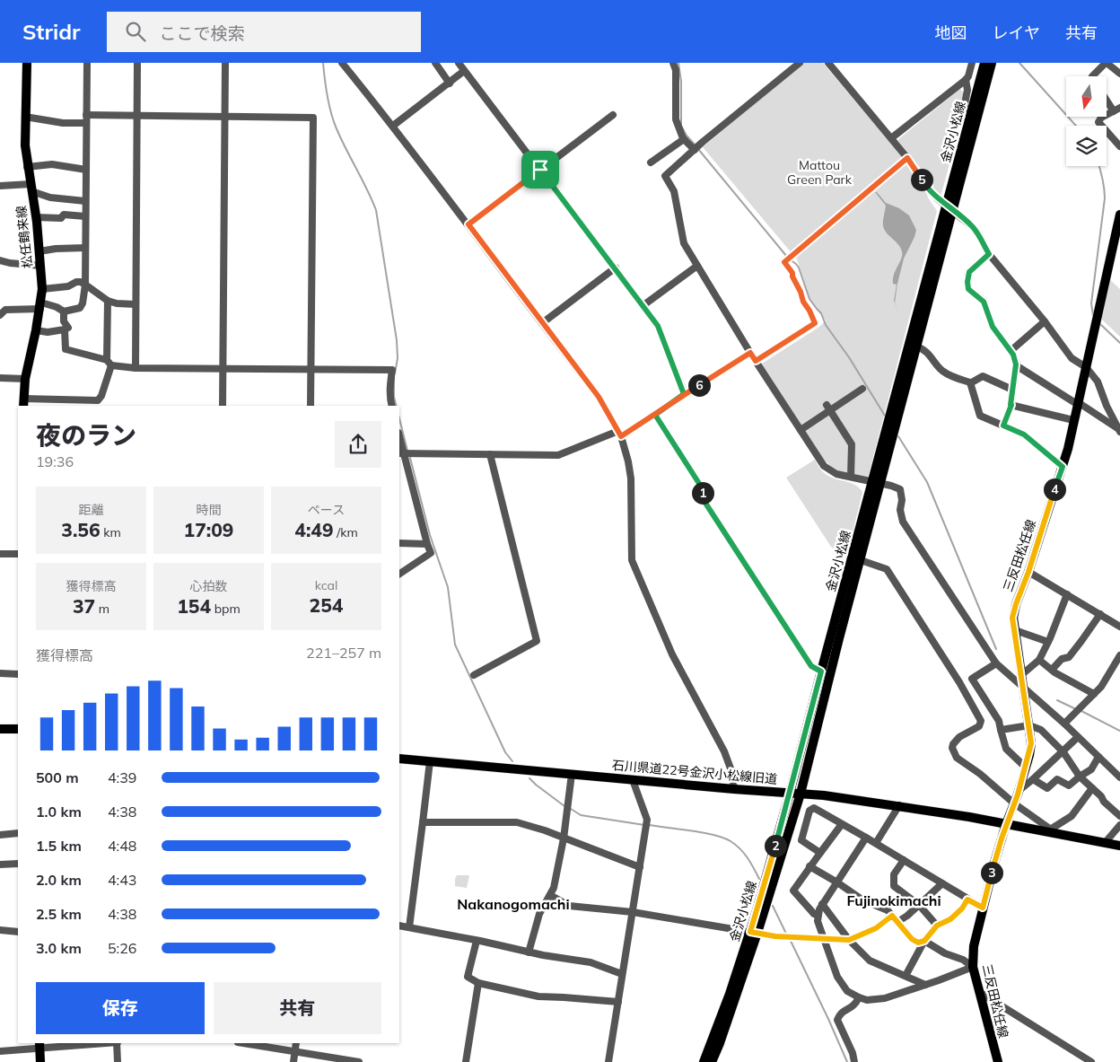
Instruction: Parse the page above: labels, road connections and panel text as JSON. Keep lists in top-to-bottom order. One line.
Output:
{"streets":{"main road":["金沢小松線","松任鶴来線","三反田松任線","石川県道22号金沢小松線旧道"]},"crossings":[["金沢小松線","石川県道22号金沢小松線旧道"],["三反田松任線","石川県道22号金沢小松線旧道"]],"districts":["Fujinokimachi","Nakanogomachi"],"parks":["Mattou Green Park"],"north":"bottom","page":{"header":"Stridr","search":"ここで検索","nav":["地図","レイヤ","共有"],"pins":["5","6","4","1","2","3"],"heading":["夜のラン","19:36"],"stats":[["距離","3.56 km"],["時間","17:09"],["ペース","4:49 /km"],["獲得標高","37 m"],["心拍数","154 bpm"],["kcal","254"]],"chart":["獲得標高","221–257 m"],"list":[{"name":"500 m","note":"4:39"},{"name":"1.0 km","note":"4:38"},{"name":"1.5 km","note":"4:48"},{"name":"2.0 km","note":"4:43"},{"name":"2.5 km","note":"4:38"},{"name":"3.0 km","note":"5:26"}],"buttons":["保存","共有"]}}
